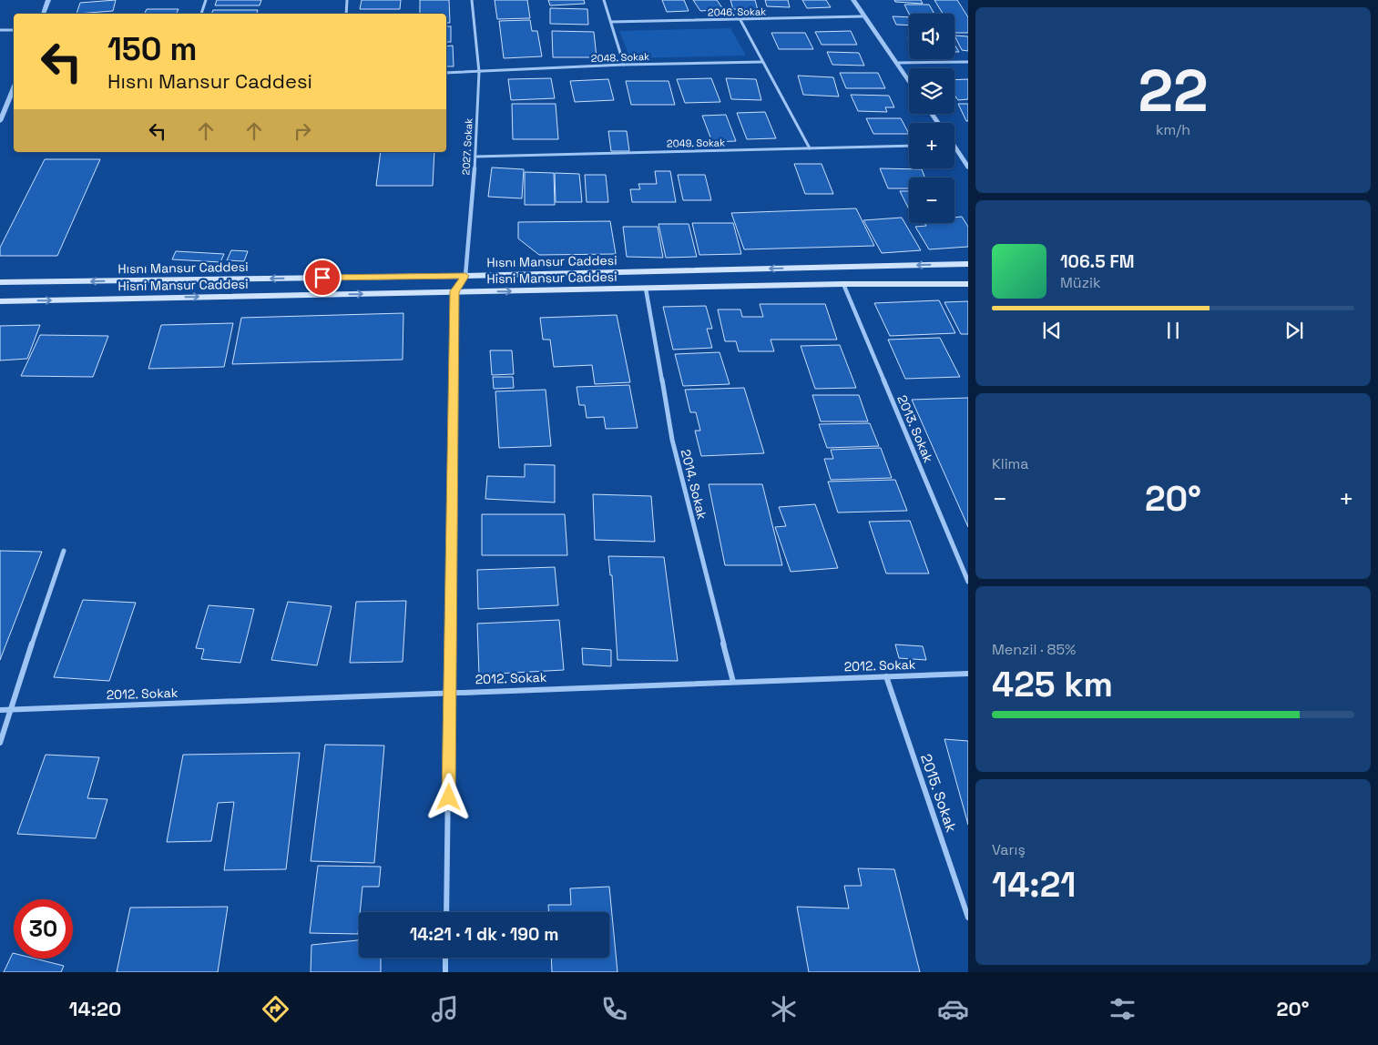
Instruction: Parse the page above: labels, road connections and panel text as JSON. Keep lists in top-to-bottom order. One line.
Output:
{"streets":{"main road":["Hısnı Mansur Caddesi","Hisni Mansur Caddesi"],"street":["2046. Sokak","2048. Sokak","2049. Sokak","2027. Sokak","2013. Sokak","2014. Sokak","2012. Sokak","2015. Sokak"]},"crossings":[["2048. Sokak","2027. Sokak"],["2049. Sokak","2027. Sokak"],["2027. Sokak","Hısnı Mansur Caddesi"],["Hisni Mansur Caddesi","2013. Sokak"],["Hisni Mansur Caddesi","2014. Sokak"],["2014. Sokak","2012. Sokak"],["2012. Sokak","2015. Sokak"]],"one_way":["Hısnı Mansur Caddesi","Hisni Mansur Caddesi"],"page":{"tile":[["22","km/h"],"Klima",["Menzil · 85%","425 km"],["Varış","14:21"]],"map_buttons":["+","−"],"turn":["150 m","Hısnı Mansur Caddesi"],"song":["106.5 FM","Müzik"],"heat":["−","20°","+"],"limit":"30","trip":"14:21 · 1 dk · 190 m","tabs":["14:20","20°"]}}
